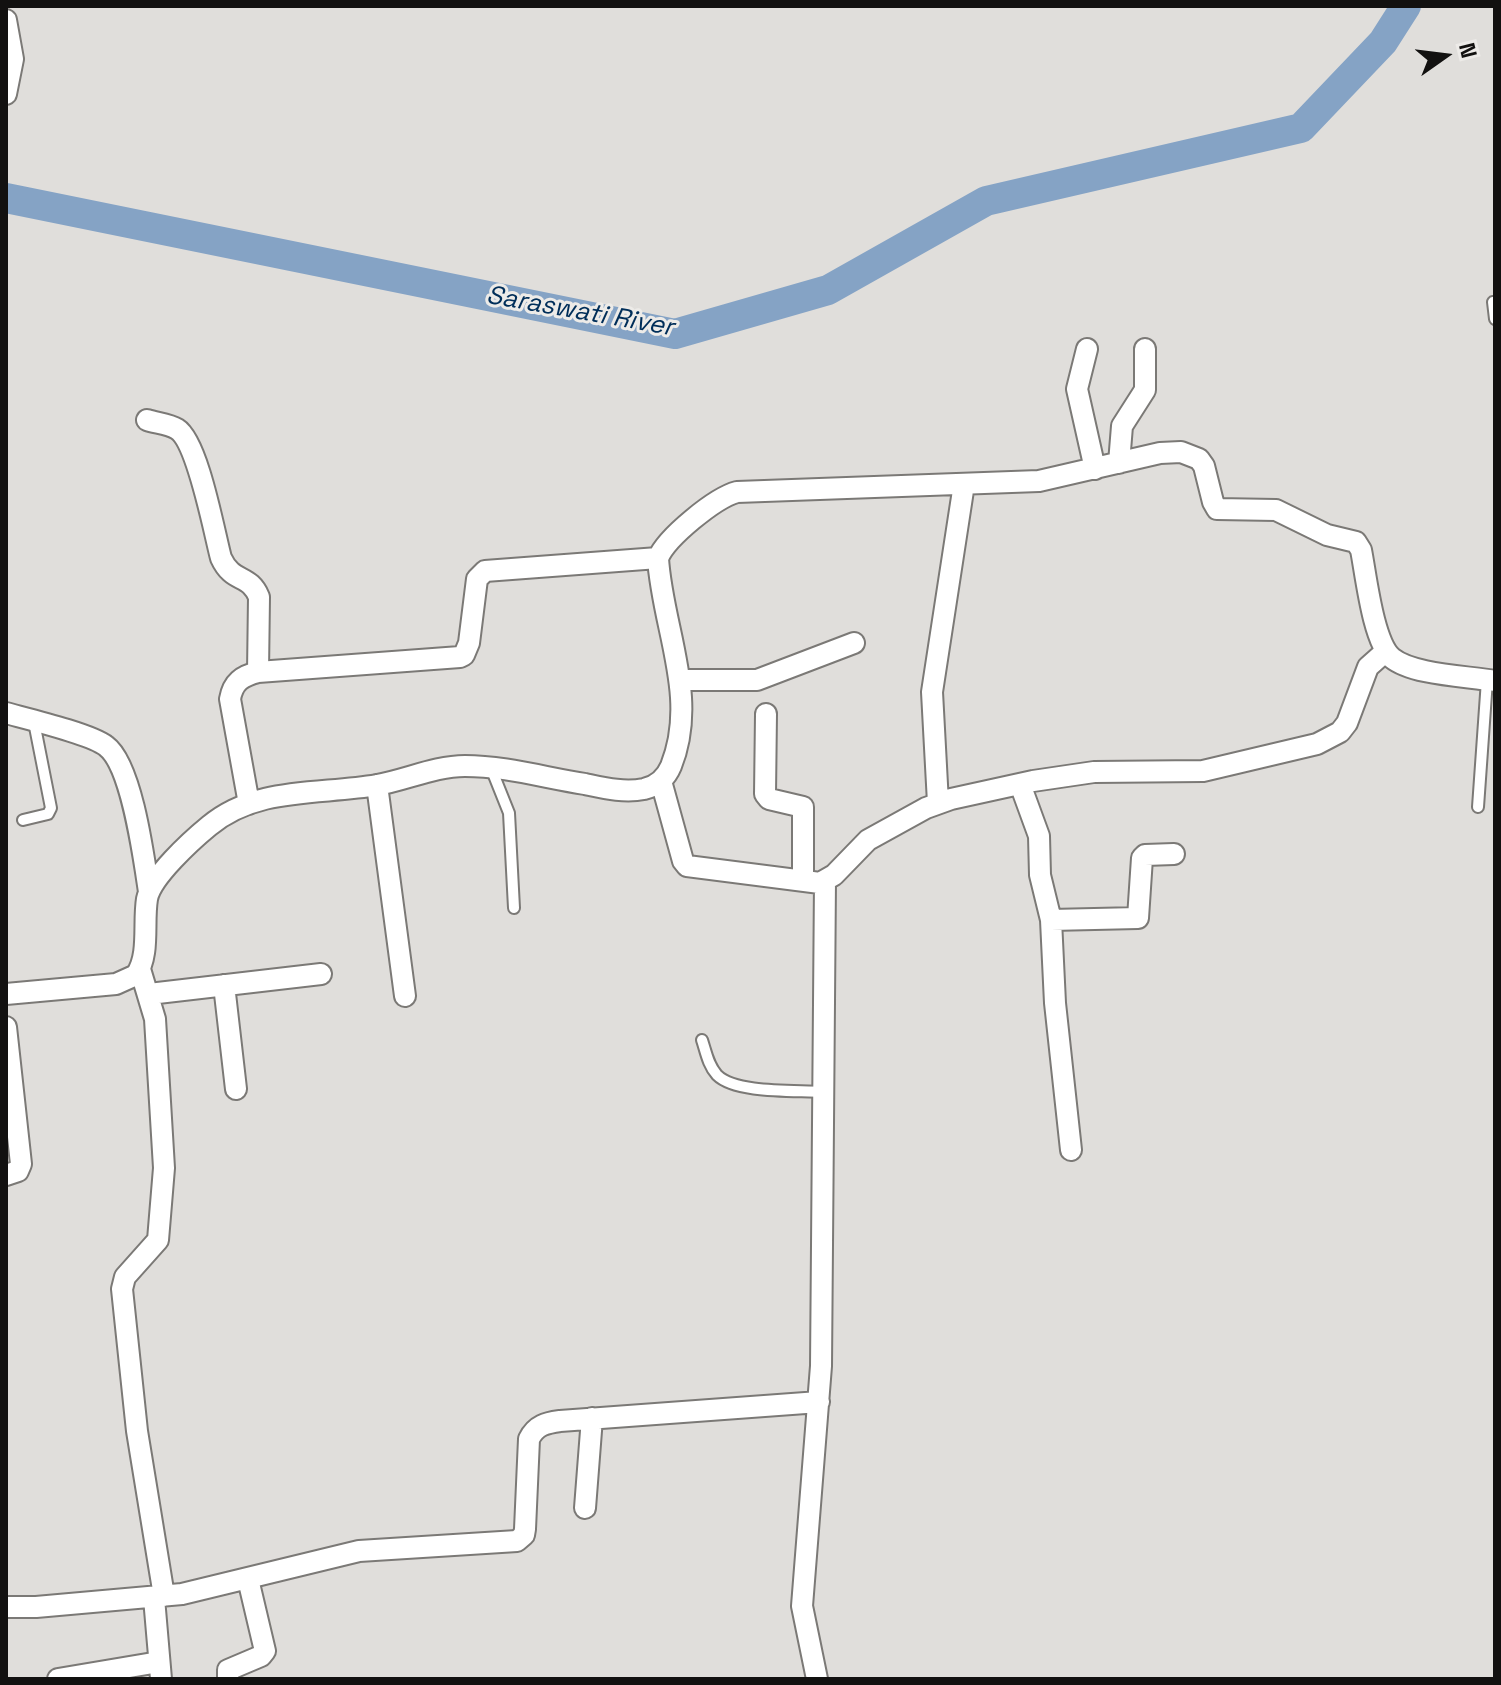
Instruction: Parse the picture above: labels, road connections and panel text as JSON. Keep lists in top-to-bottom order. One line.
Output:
{"water":["Saraswati River"],"north":"right"}
